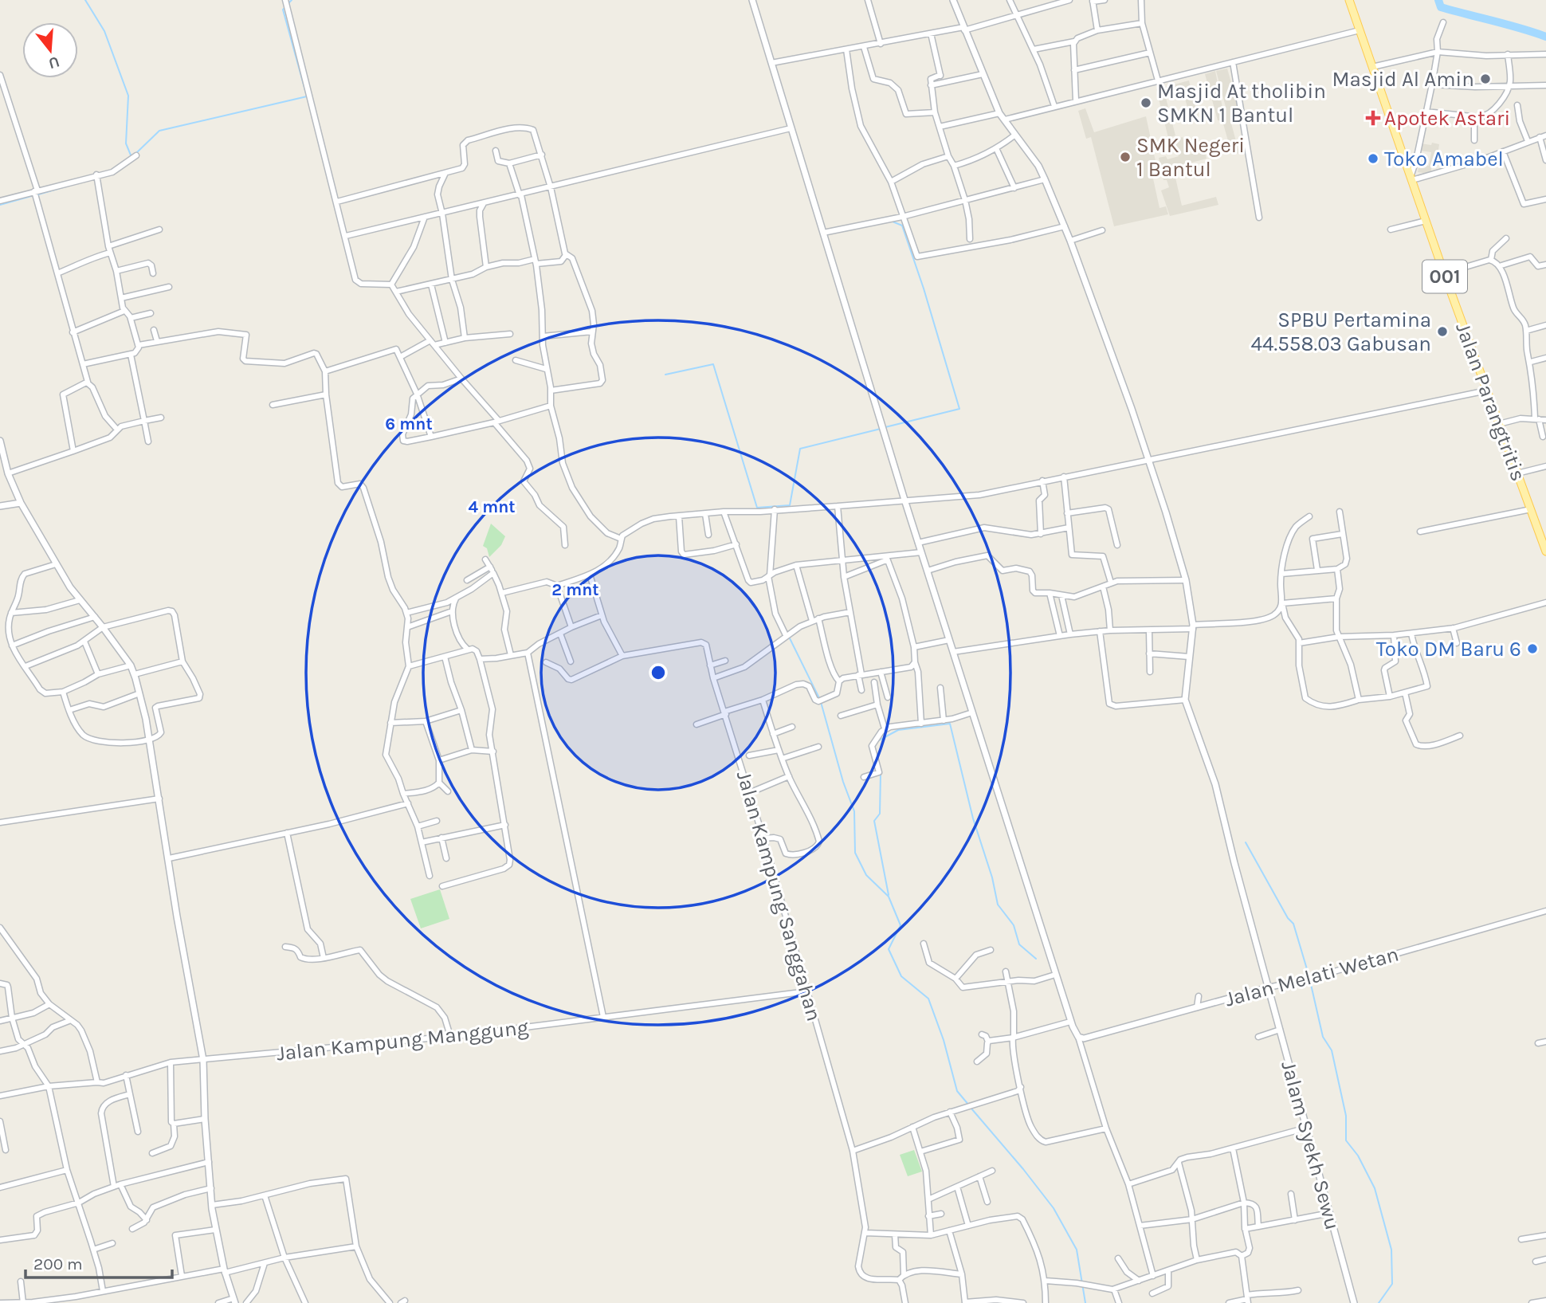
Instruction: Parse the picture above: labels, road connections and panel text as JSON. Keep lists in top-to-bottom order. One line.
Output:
{"streets":{"main road":["001","Jalan Parangtritis"],"street":["Jalan Kampung Sanggahan","Jalan Melati Wetan","Jalan Kampung Manggung","Jalam Syekh Sewu"]},"crossings":[["Jalan Kampung Sanggahan","Jalan Kampung Manggung"],["Jalan Melati Wetan","Jalam Syekh Sewu"]],"places":{"other":["Masjid Al Amin","Masjid At tholibin SMKN 1 Bantul","SMK Negeri 1 Bantul","Toko Amabel","SPBU Pertamina 44.558.03 Gabusan","Toko DM Baru 6"],"health":["Apotek Astari"]},"scale_bar":"200 m","north":"bottom","rings":["6 mnt","4 mnt","2 mnt"]}
